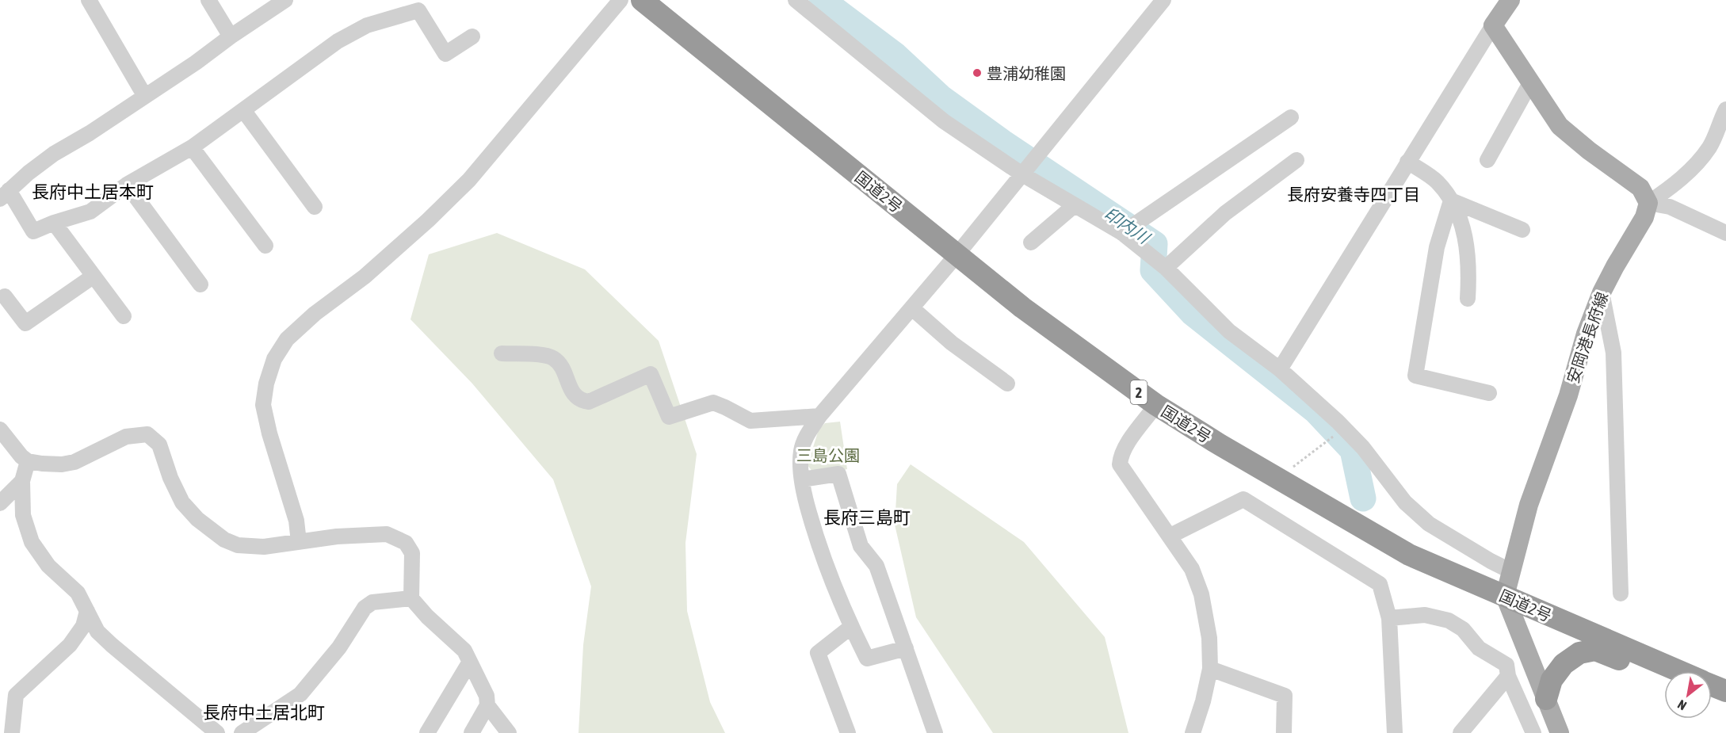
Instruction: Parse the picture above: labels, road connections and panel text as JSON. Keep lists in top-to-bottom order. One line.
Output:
{"streets":{"highway":["国道2号","2"],"main road":["安岡港長府線"]},"crossings":[["国道2号","安岡港長府線"]],"districts":["長府中土居本町","長府安養寺四丁目","長府三島町","長府中土居北町"],"water":["印内川"],"parks":["三島公園"],"places":["豊浦幼稚園"],"north":"bottom left"}
